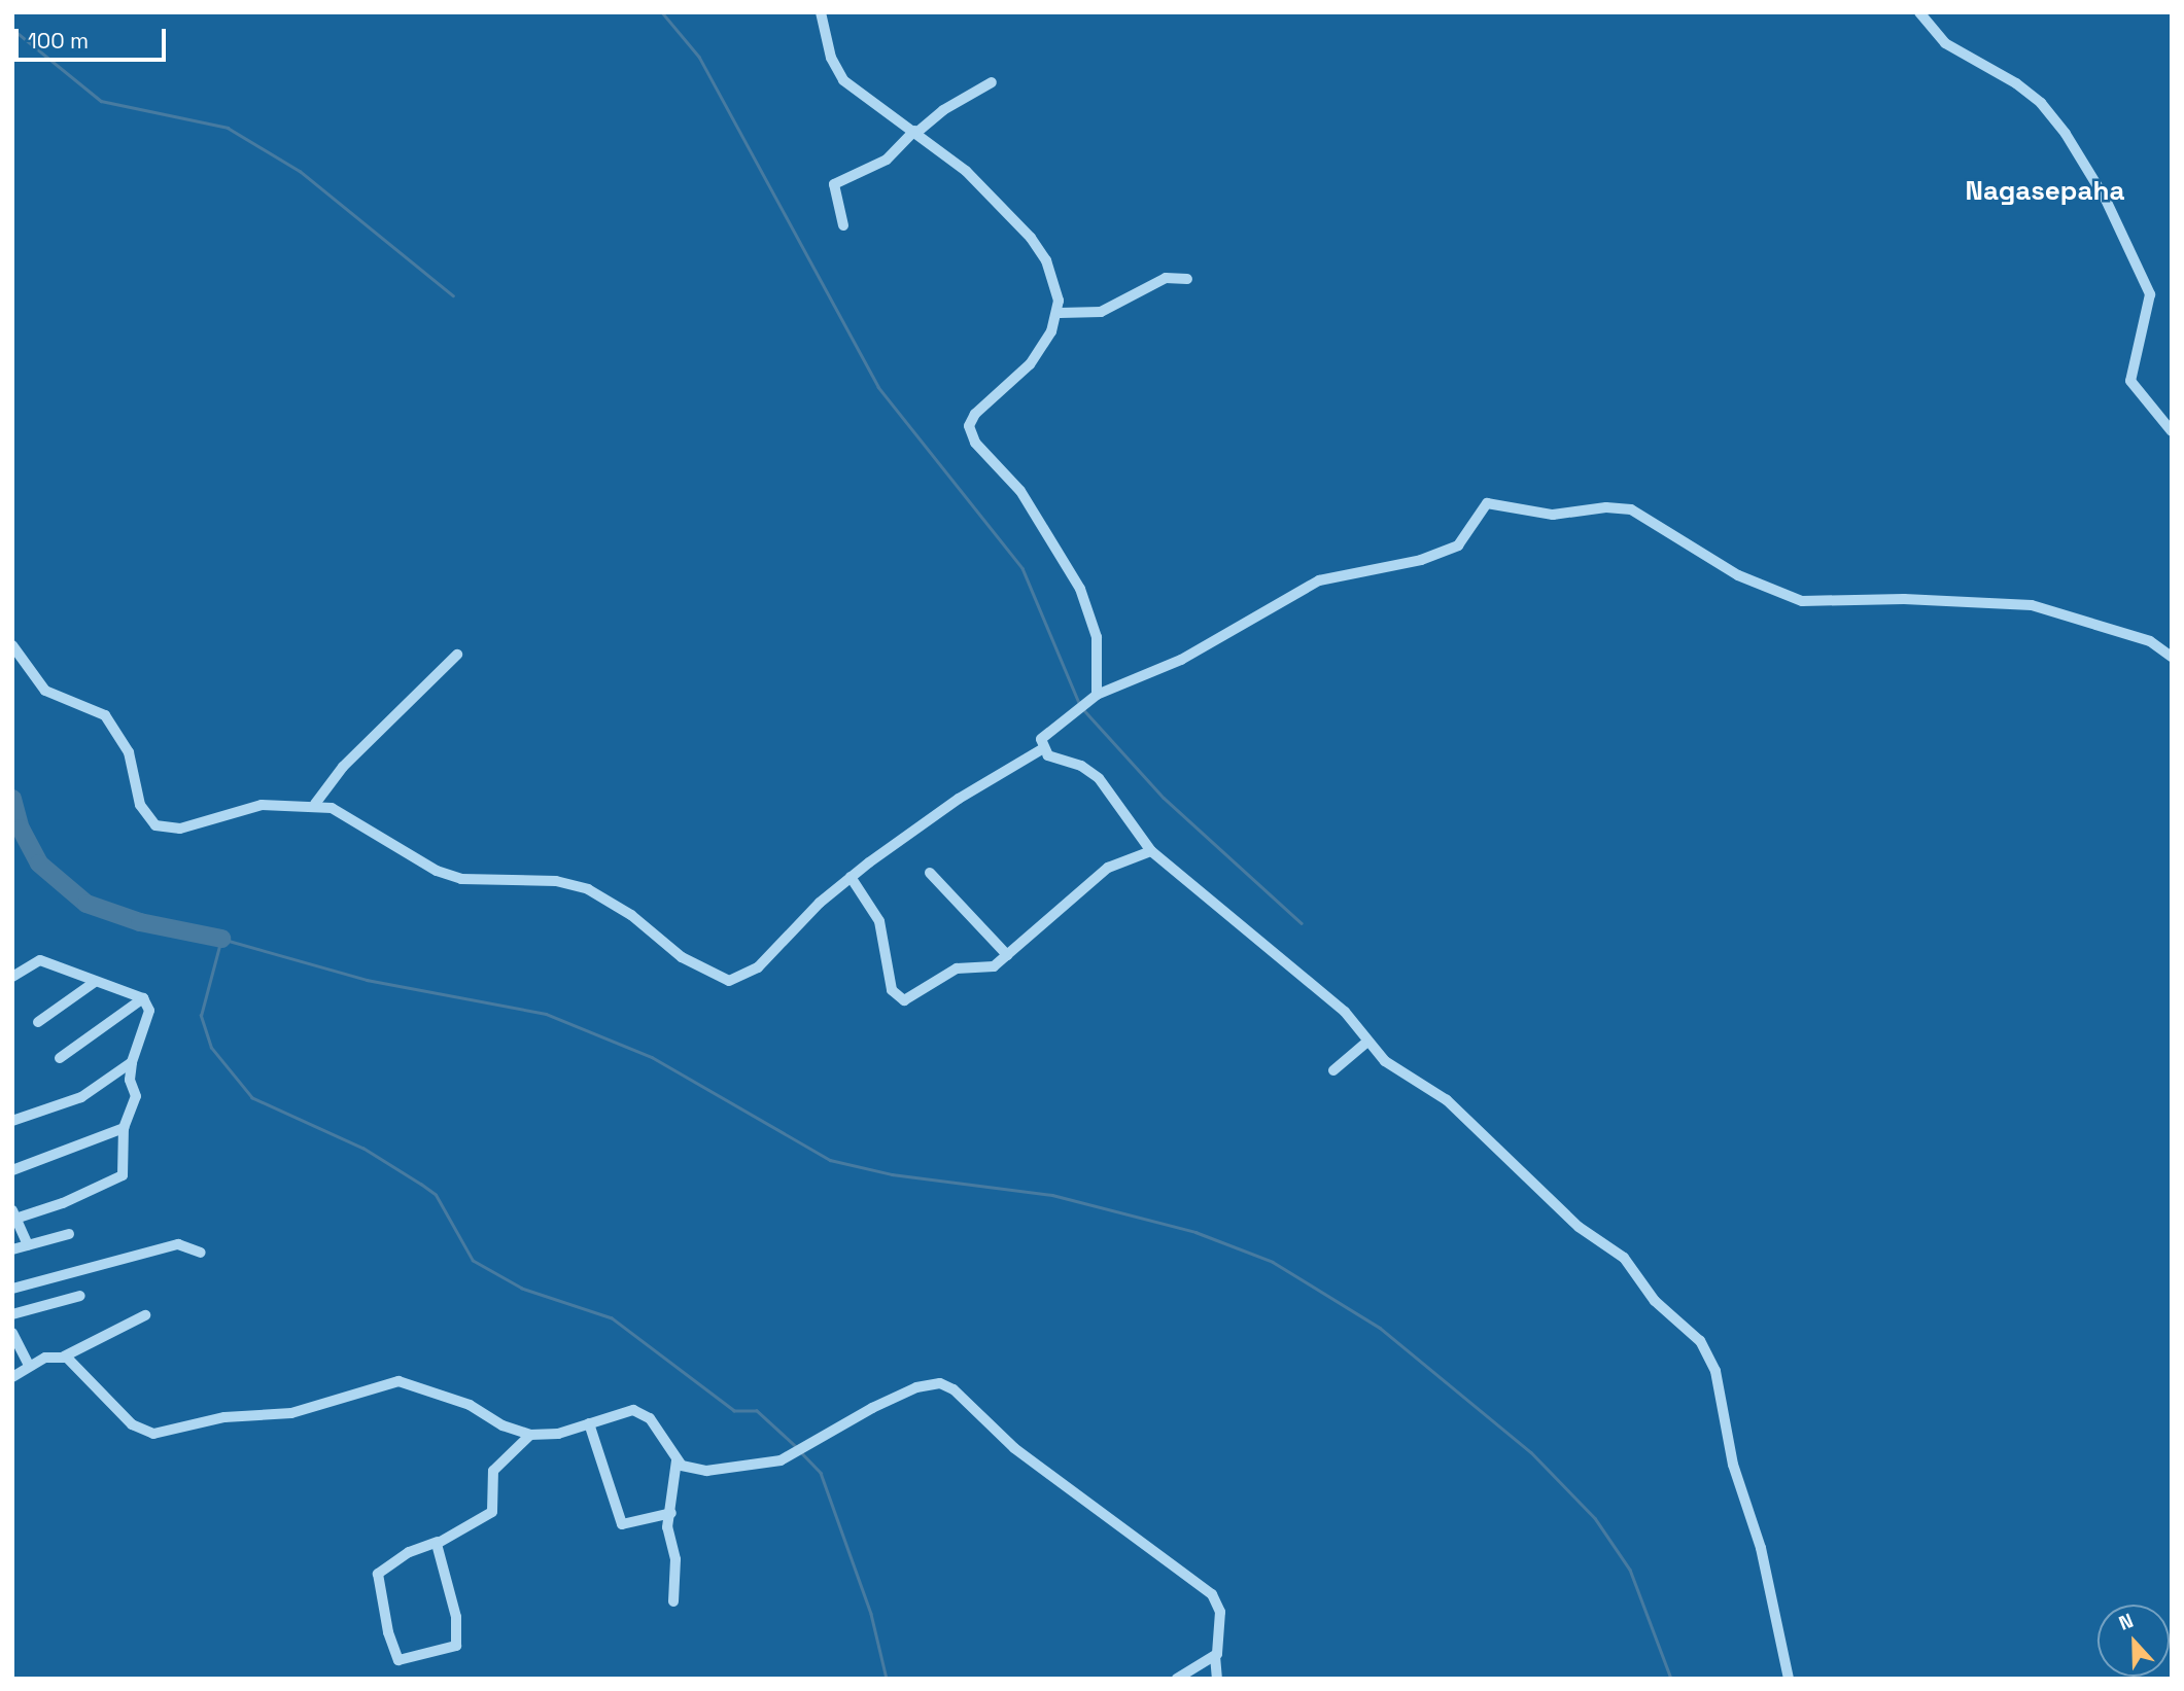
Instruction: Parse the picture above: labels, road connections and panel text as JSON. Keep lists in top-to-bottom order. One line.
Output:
{"districts":["Nagasepaha"],"scale_bar":"100 m","north":"top"}
